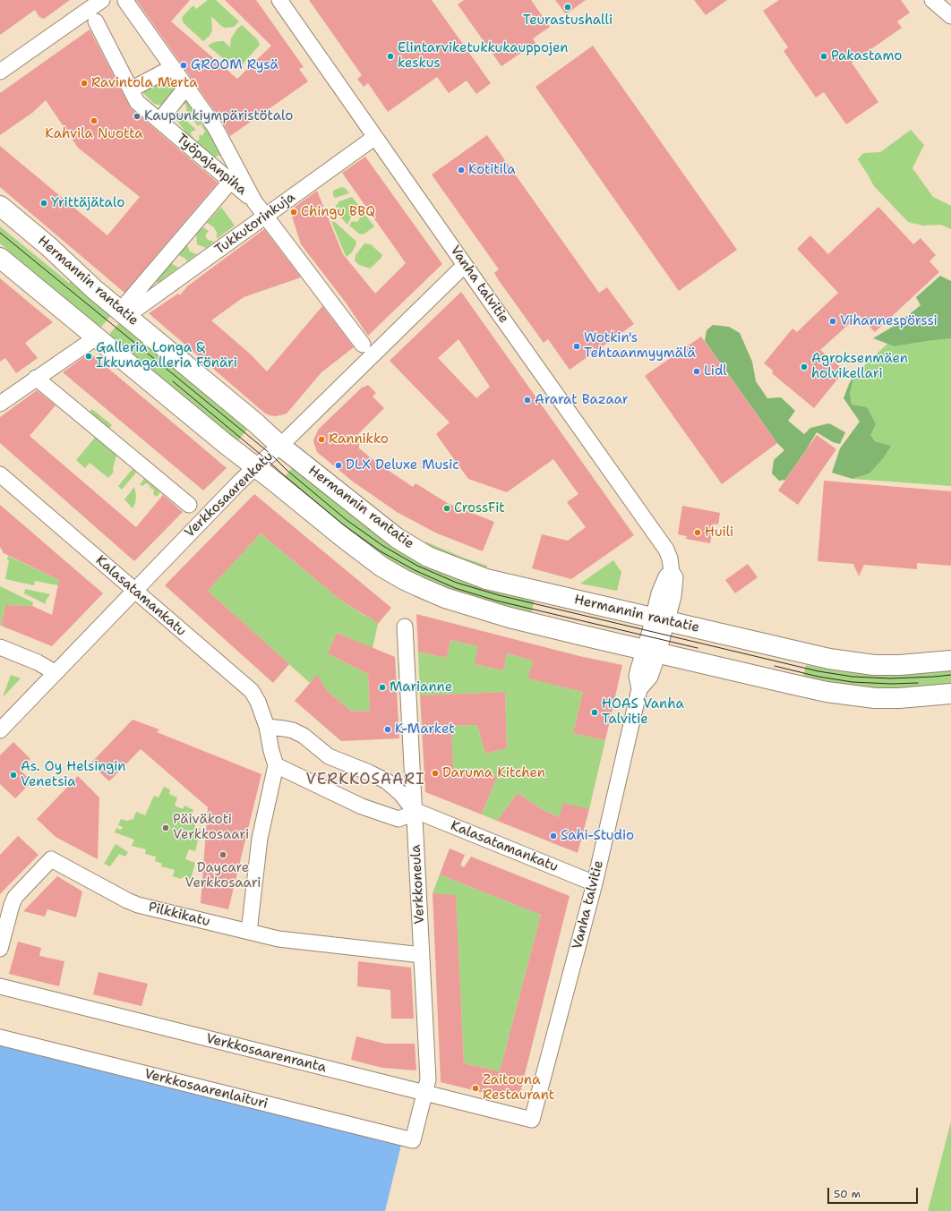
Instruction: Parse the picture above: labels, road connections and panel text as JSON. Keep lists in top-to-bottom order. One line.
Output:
{"streets":{"main road":["Hermannin rantatie"],"street":["Työpajanpiha","Tukkutorinkuja","Vanha talvitie","Verkkosaarenkatu","Kalasatamankatu","Verkkoneula","Pilkkikatu","Verkkosaarenranta","Verkkosaarenlaituri"]},"crossings":[["Työpajanpiha","Tukkutorinkuja"],["Tukkutorinkuja","Vanha talvitie"],["Hermannin rantatie","Vanha talvitie"],["Hermannin rantatie","Verkkosaarenkatu"],["Vanha talvitie","Verkkosaarenkatu"],["Vanha talvitie","Kalasatamankatu"],["Vanha talvitie","Verkkosaarenranta"],["Verkkosaarenkatu","Kalasatamankatu"],["Kalasatamankatu","Verkkoneula"],["Verkkoneula","Pilkkikatu"],["Verkkoneula","Verkkosaarenranta"],["Verkkoneula","Verkkosaarenlaituri"]],"districts":["VERKKOSAARI"],"places":["Teurastushalli","Elintarviketukkukauppojen keskus","Pakastamo","GROOM Rysä","Ravintola Merta","Kaupunkiympäristötalo","Kahvila Nuotta","Kotitila","Yrittäjätalo","Chingu BBQ","Vihannespörssi","Wotkin's Tehtaanmyymälä","Galleria Longa & Ikkunagalleria Fönäri","Agroksenmäen holvikellari","Lidl","Ararat Bazaar","Rannikko","DLX Deluxe Music","CrossFit","Huili","Marianne","HOAS Vanha Talvitie","K-Market","Daruma Kitchen","As. Oy Helsingin Venetsia","Päiväkoti Verkkosaari","Sahi-Studio","Daycare Verkkosaari","Zaitouna Restaurant"],"scale_bar":"50 m"}
